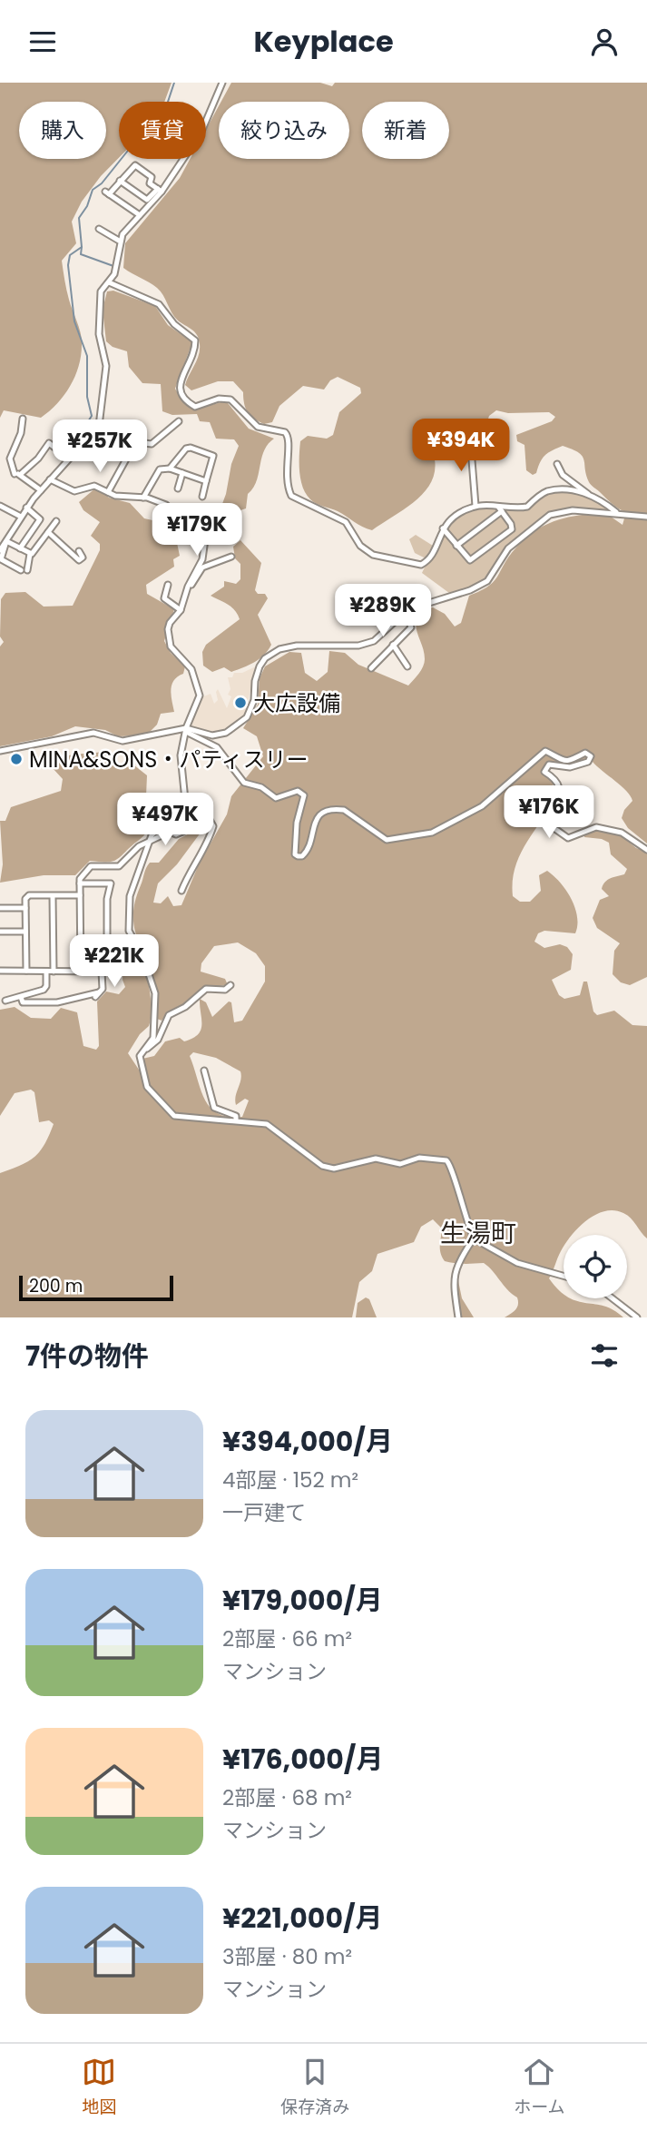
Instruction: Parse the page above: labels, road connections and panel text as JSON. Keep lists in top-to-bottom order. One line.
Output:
{"districts":["生湯町"],"places":["大広設備","MINA&SONS・パティスリー"],"scale_bar":"200 m","page":{"header":"Keyplace","chip":["購入","賃貸","絞り込み","新着"],"price":["¥394K","¥257K","¥179K","¥289K","¥176K","¥497K","¥221K"],"scale":"200 m","heading":"7件の物件","list":[{"name":"¥394,000/月","note":"4部屋 · 152 m² · 一戸建て"},{"name":"¥179,000/月","note":"2部屋 · 66 m² · マンション"},{"name":"¥176,000/月","note":"2部屋 · 68 m² · マンション"},{"name":"¥221,000/月","note":"3部屋 · 80 m² · マンション"}],"tabs":["地図","保存済み","ホーム"]}}
